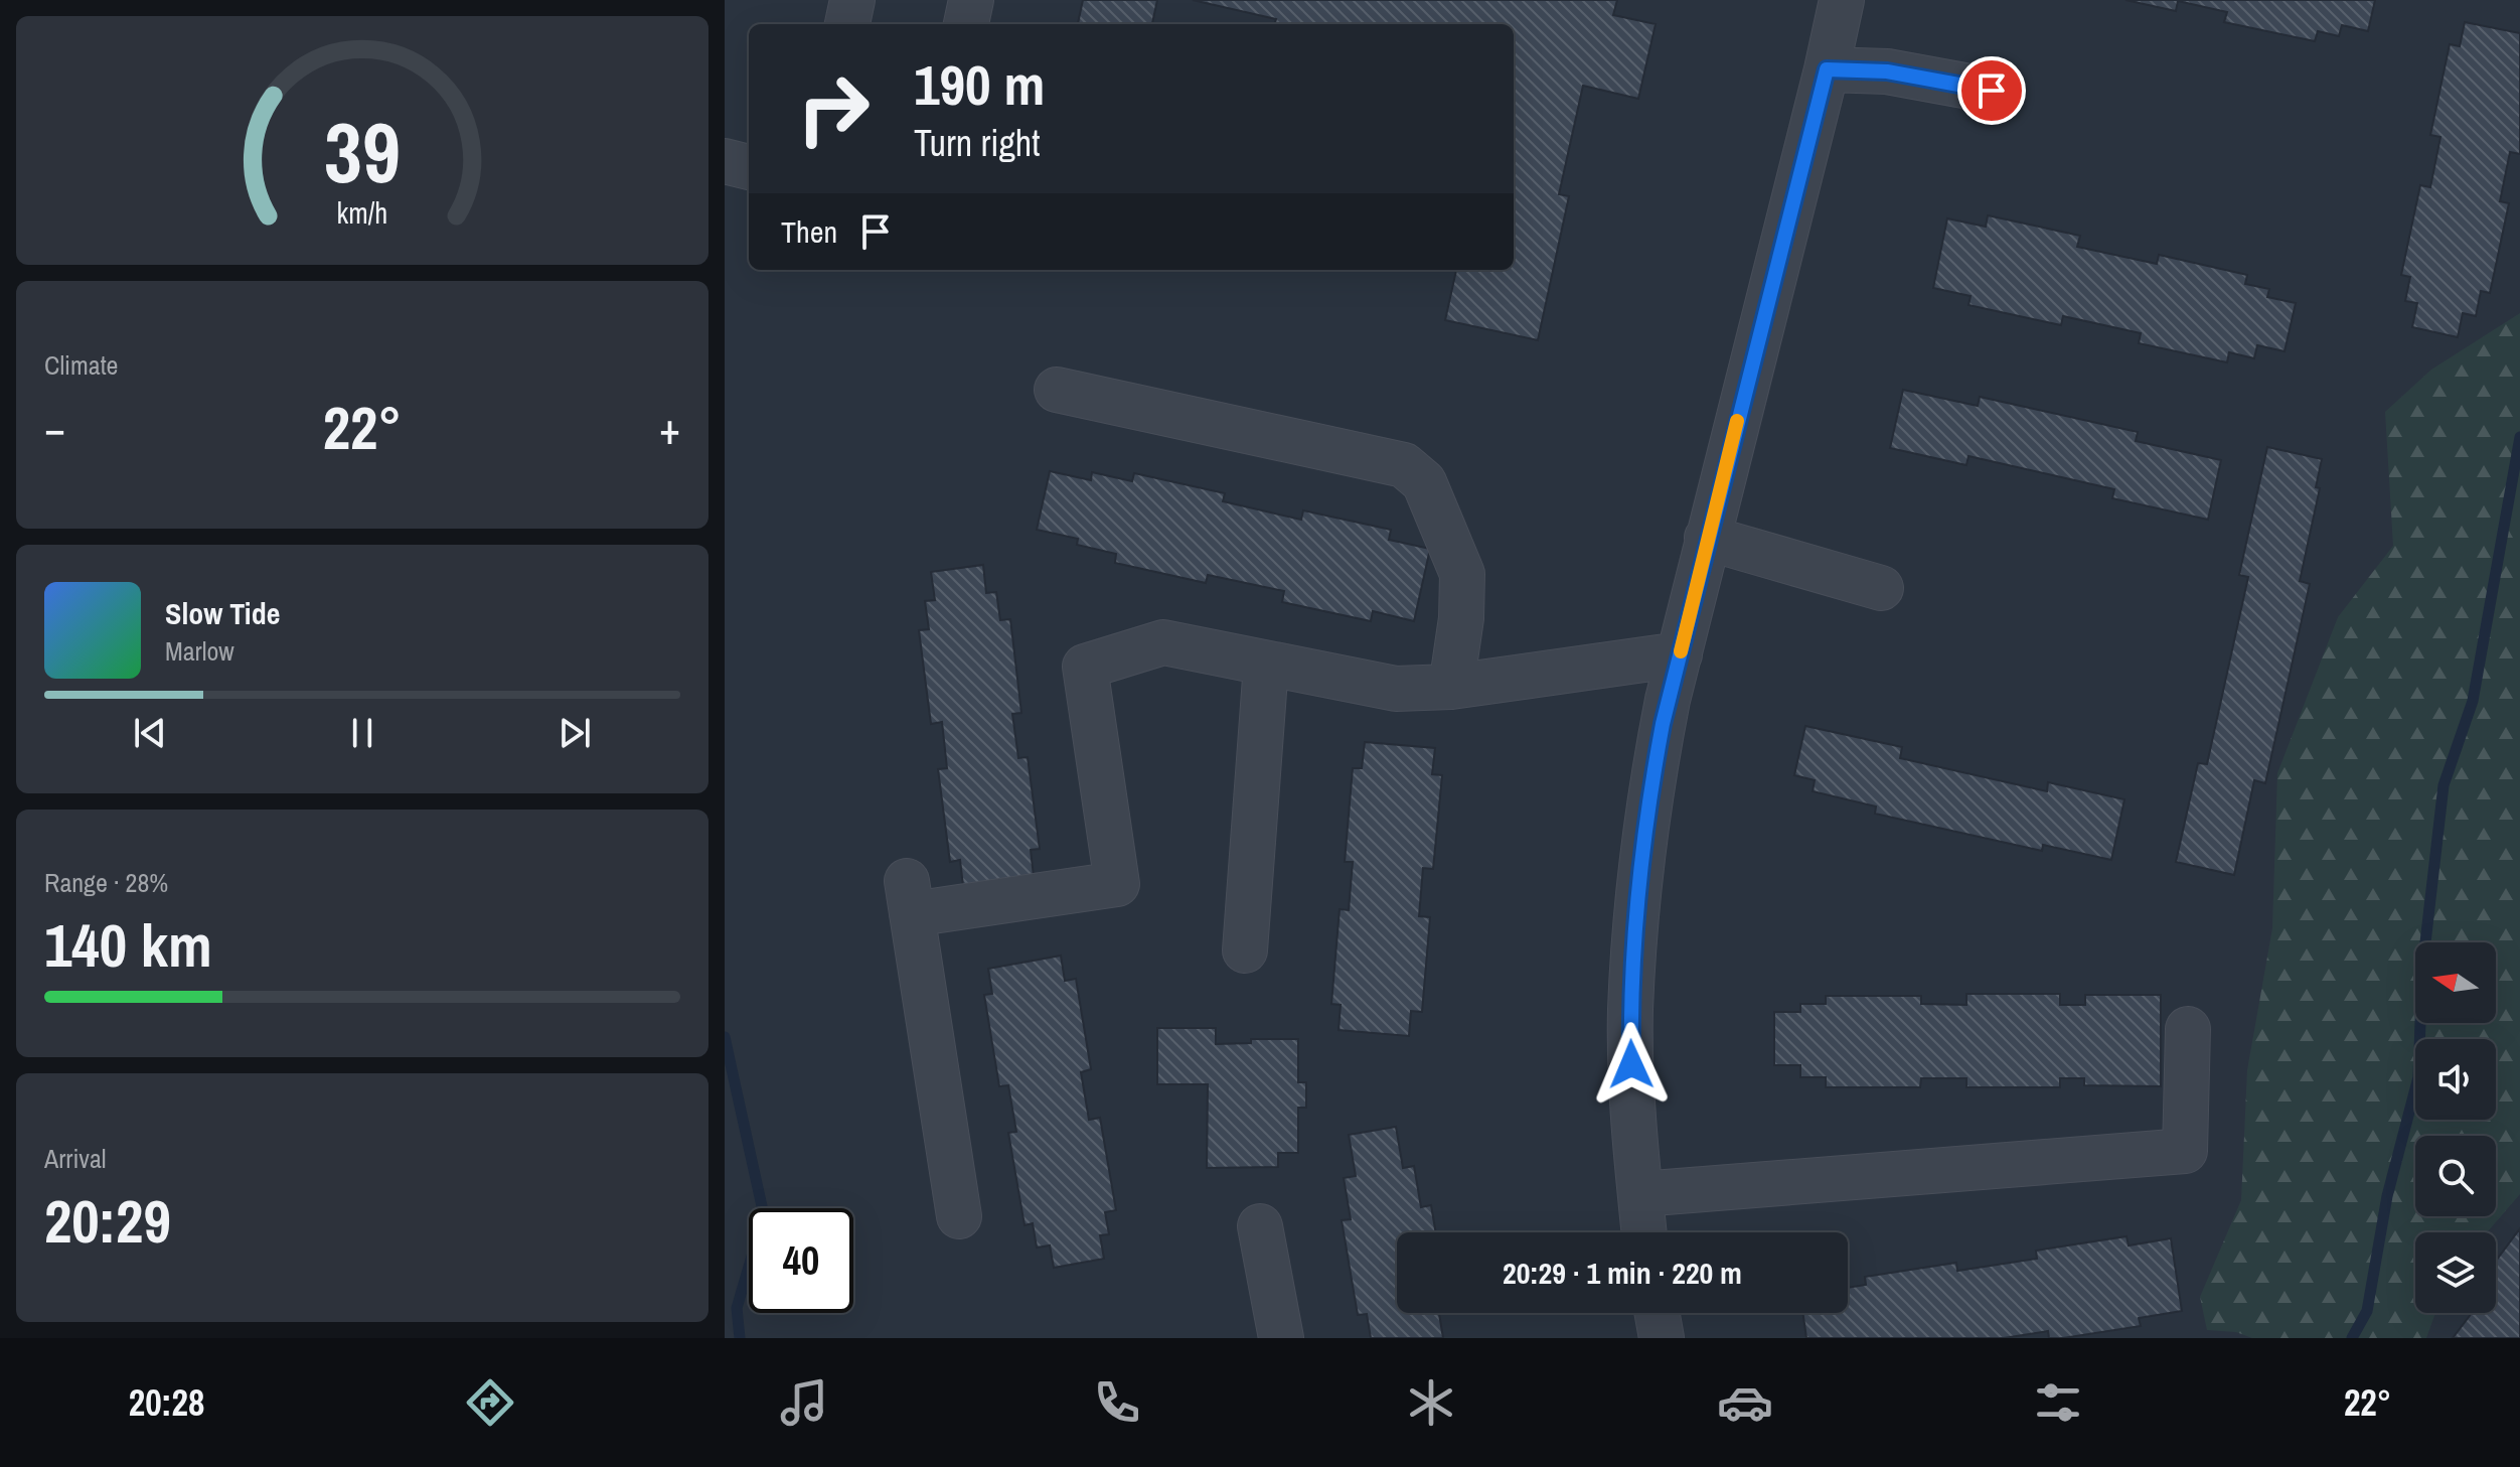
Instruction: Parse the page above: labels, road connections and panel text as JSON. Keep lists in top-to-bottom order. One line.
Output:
{"north":"left","page":{"turn":["190 m","Turn right"],"then":"Then","tile":["Climate",["Range · 28%","140 km"],["Arrival","20:29"]],"heat":["−","22°","+"],"song":["Slow Tide","Marlow"],"limit":"40","trip":"20:29 · 1 min · 220 m","tabs":["20:28","22°"],"gauge":["39","km/h"]}}
